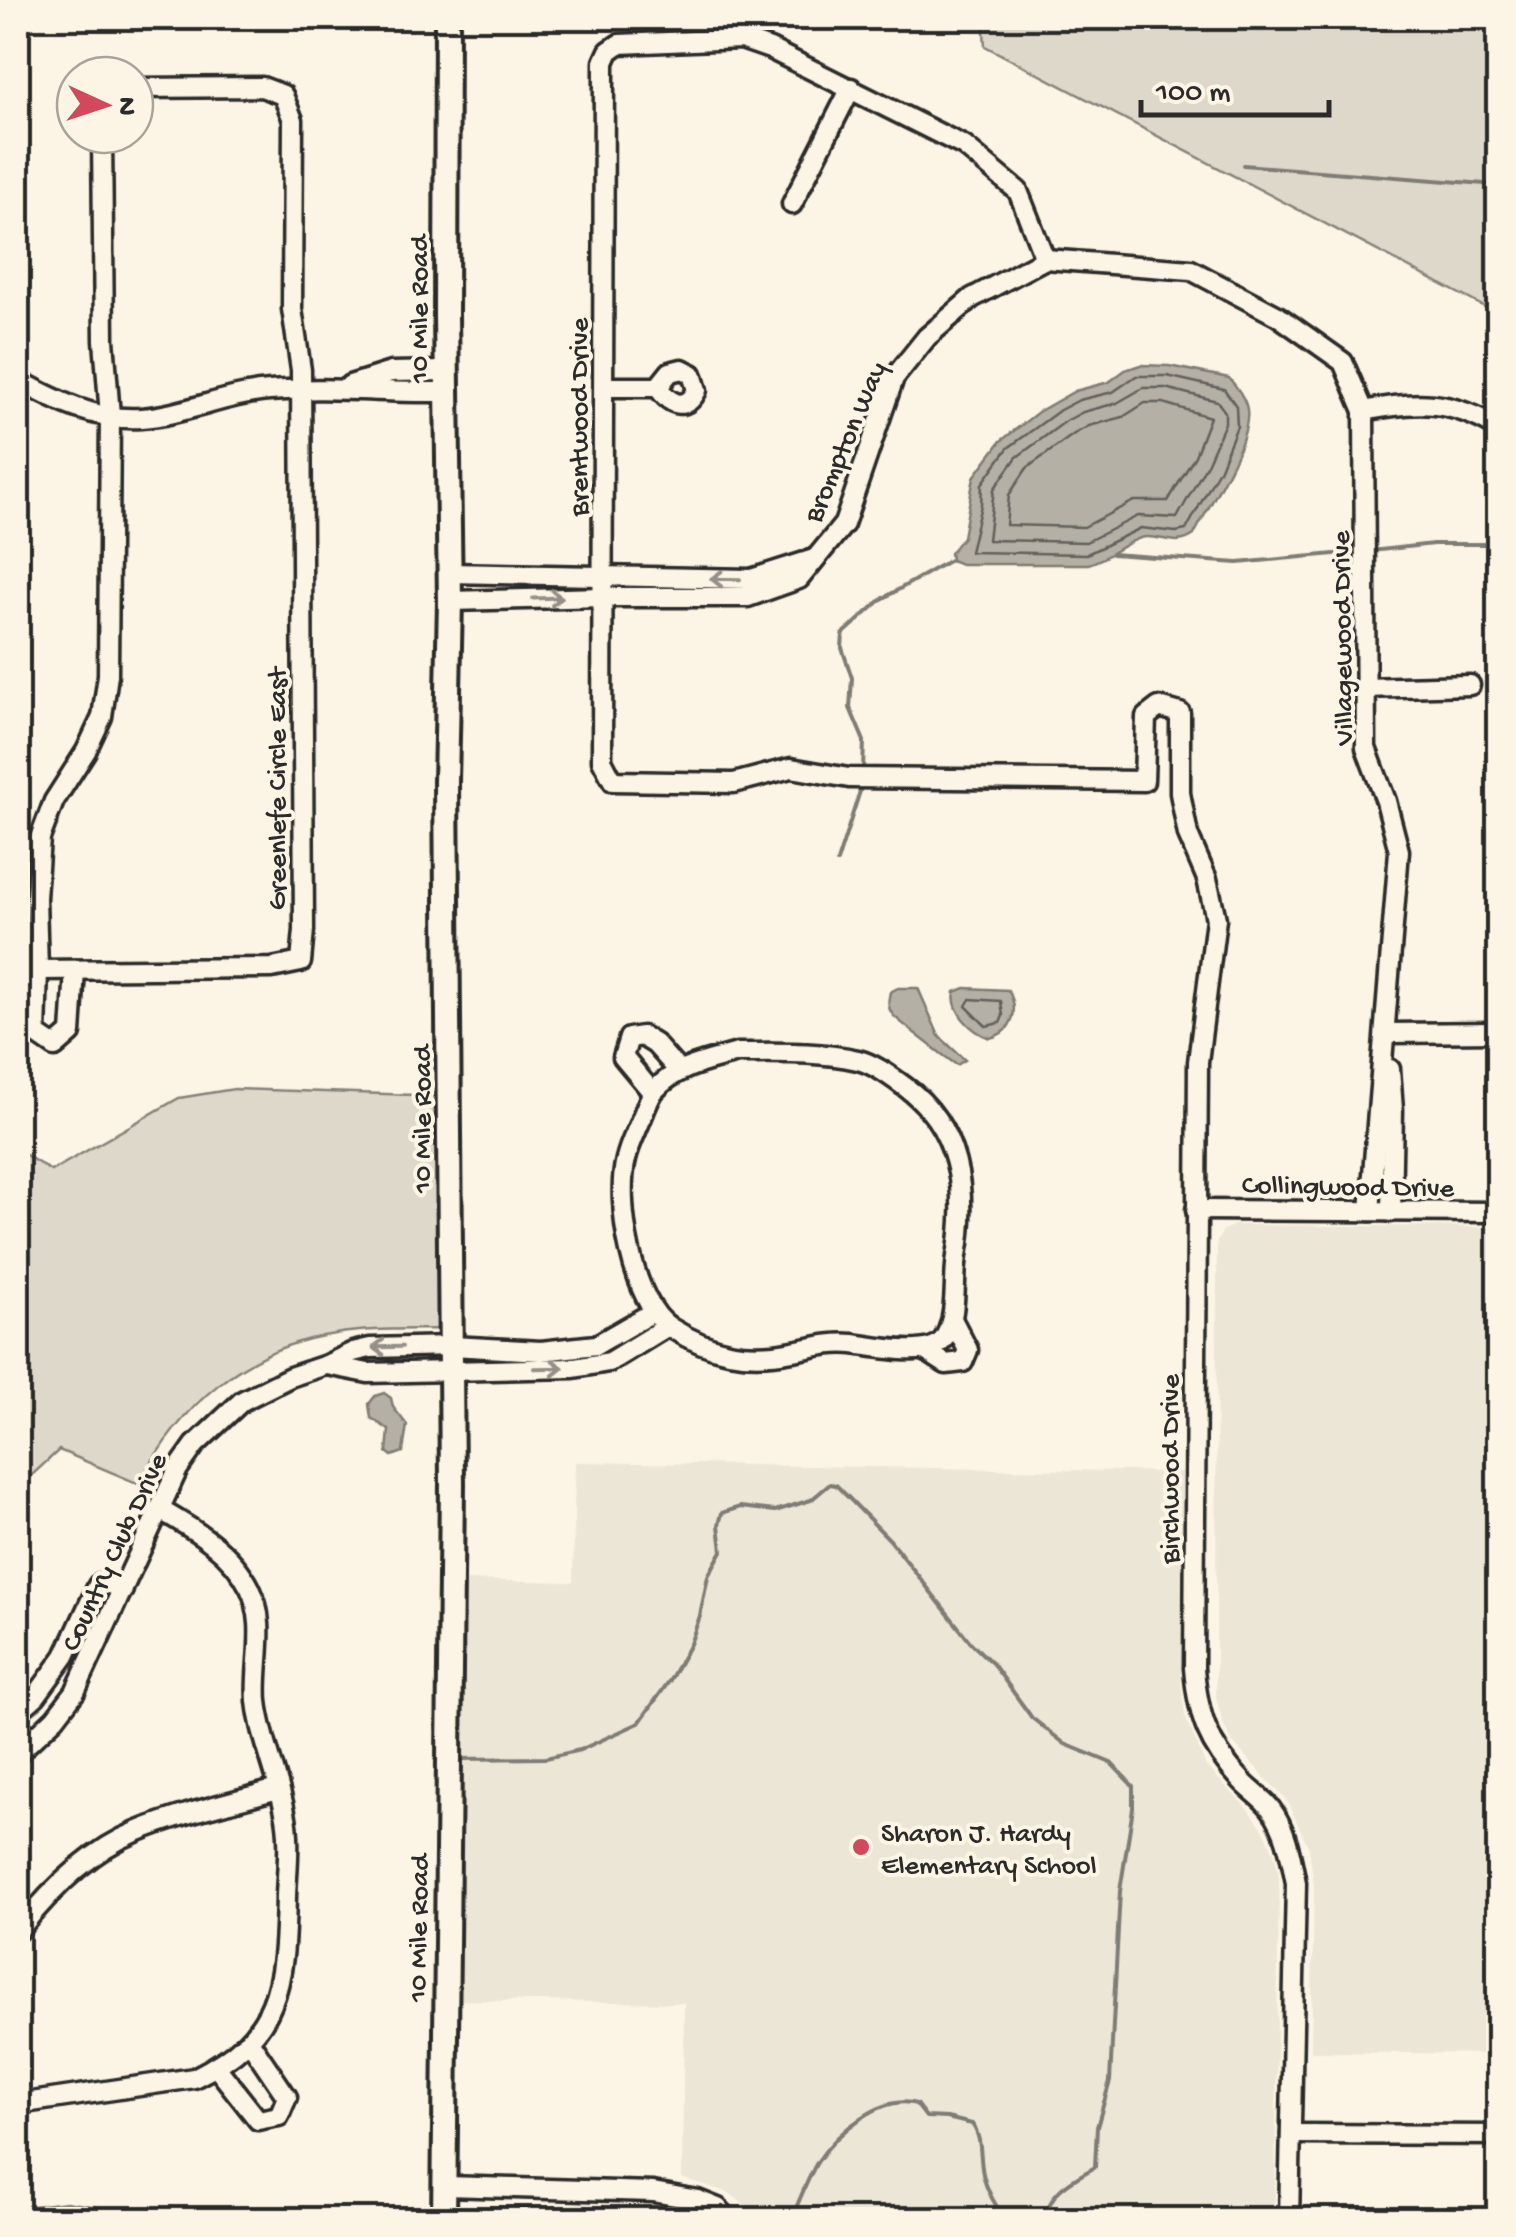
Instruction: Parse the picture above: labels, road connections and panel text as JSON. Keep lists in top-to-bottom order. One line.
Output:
{"streets":{"main road":["10 Mile Road"],"street":["Brentwood Drive","Brompton Way","Villagewood Drive","Greenlefe Circle East","Collingwood Drive","Birchwood Drive","Country Club Drive"]},"crossings":[["10 Mile Road","Brompton Way"],["10 Mile Road","Country Club Drive"],["Brentwood Drive","Brompton Way"],["Brentwood Drive","Birchwood Drive"],["Brompton Way","Villagewood Drive"],["Villagewood Drive","Collingwood Drive"],["Collingwood Drive","Birchwood Drive"]],"places":["Sharon J. Hardy Elementary School"],"scale_bar":"100 m","north":"right"}
